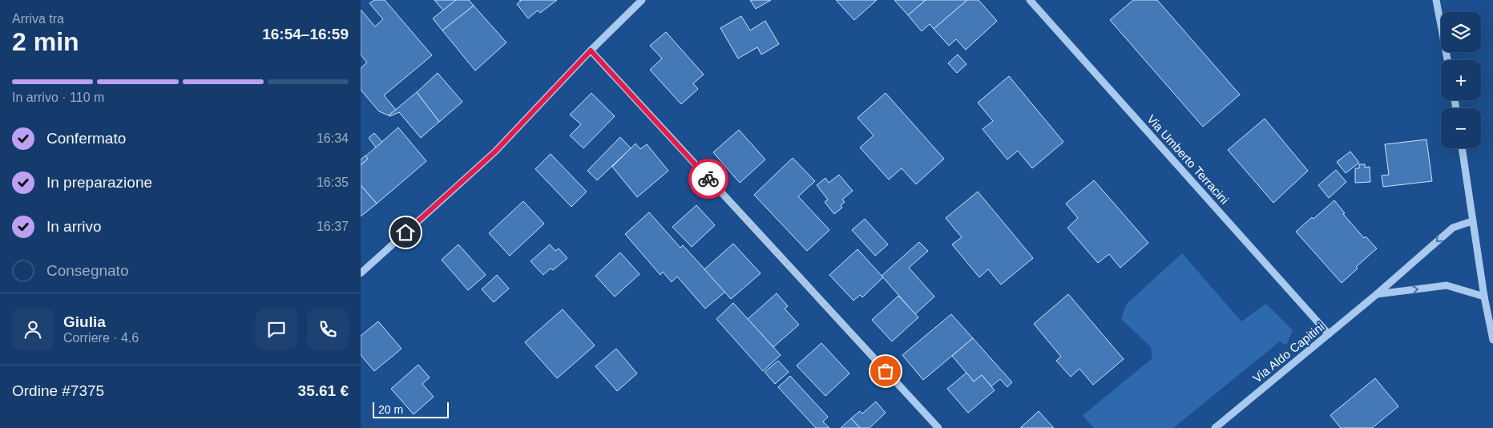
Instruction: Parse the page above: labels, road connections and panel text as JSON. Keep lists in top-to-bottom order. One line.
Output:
{"streets":{"street":["Via Umberto Terracini","Via Aldo Capitini"]},"crossings":[["Via Umberto Terracini","Via Aldo Capitini"]],"one_way":["Via Aldo Capitini"],"scale_bar":"20 m","page":{"heading":["2 min","Arriva tra","16:54–16:59"],"panel":["Giulia","Corriere · 4.6","Ordine #7375","35.61 €"],"map_buttons":["+","−"],"bar":"In arrivo · 110 m","list":[["Confermato","16:34"],["In preparazione","16:35"],["In arrivo","16:37"],"Consegnato"],"scale":"20 m"}}
